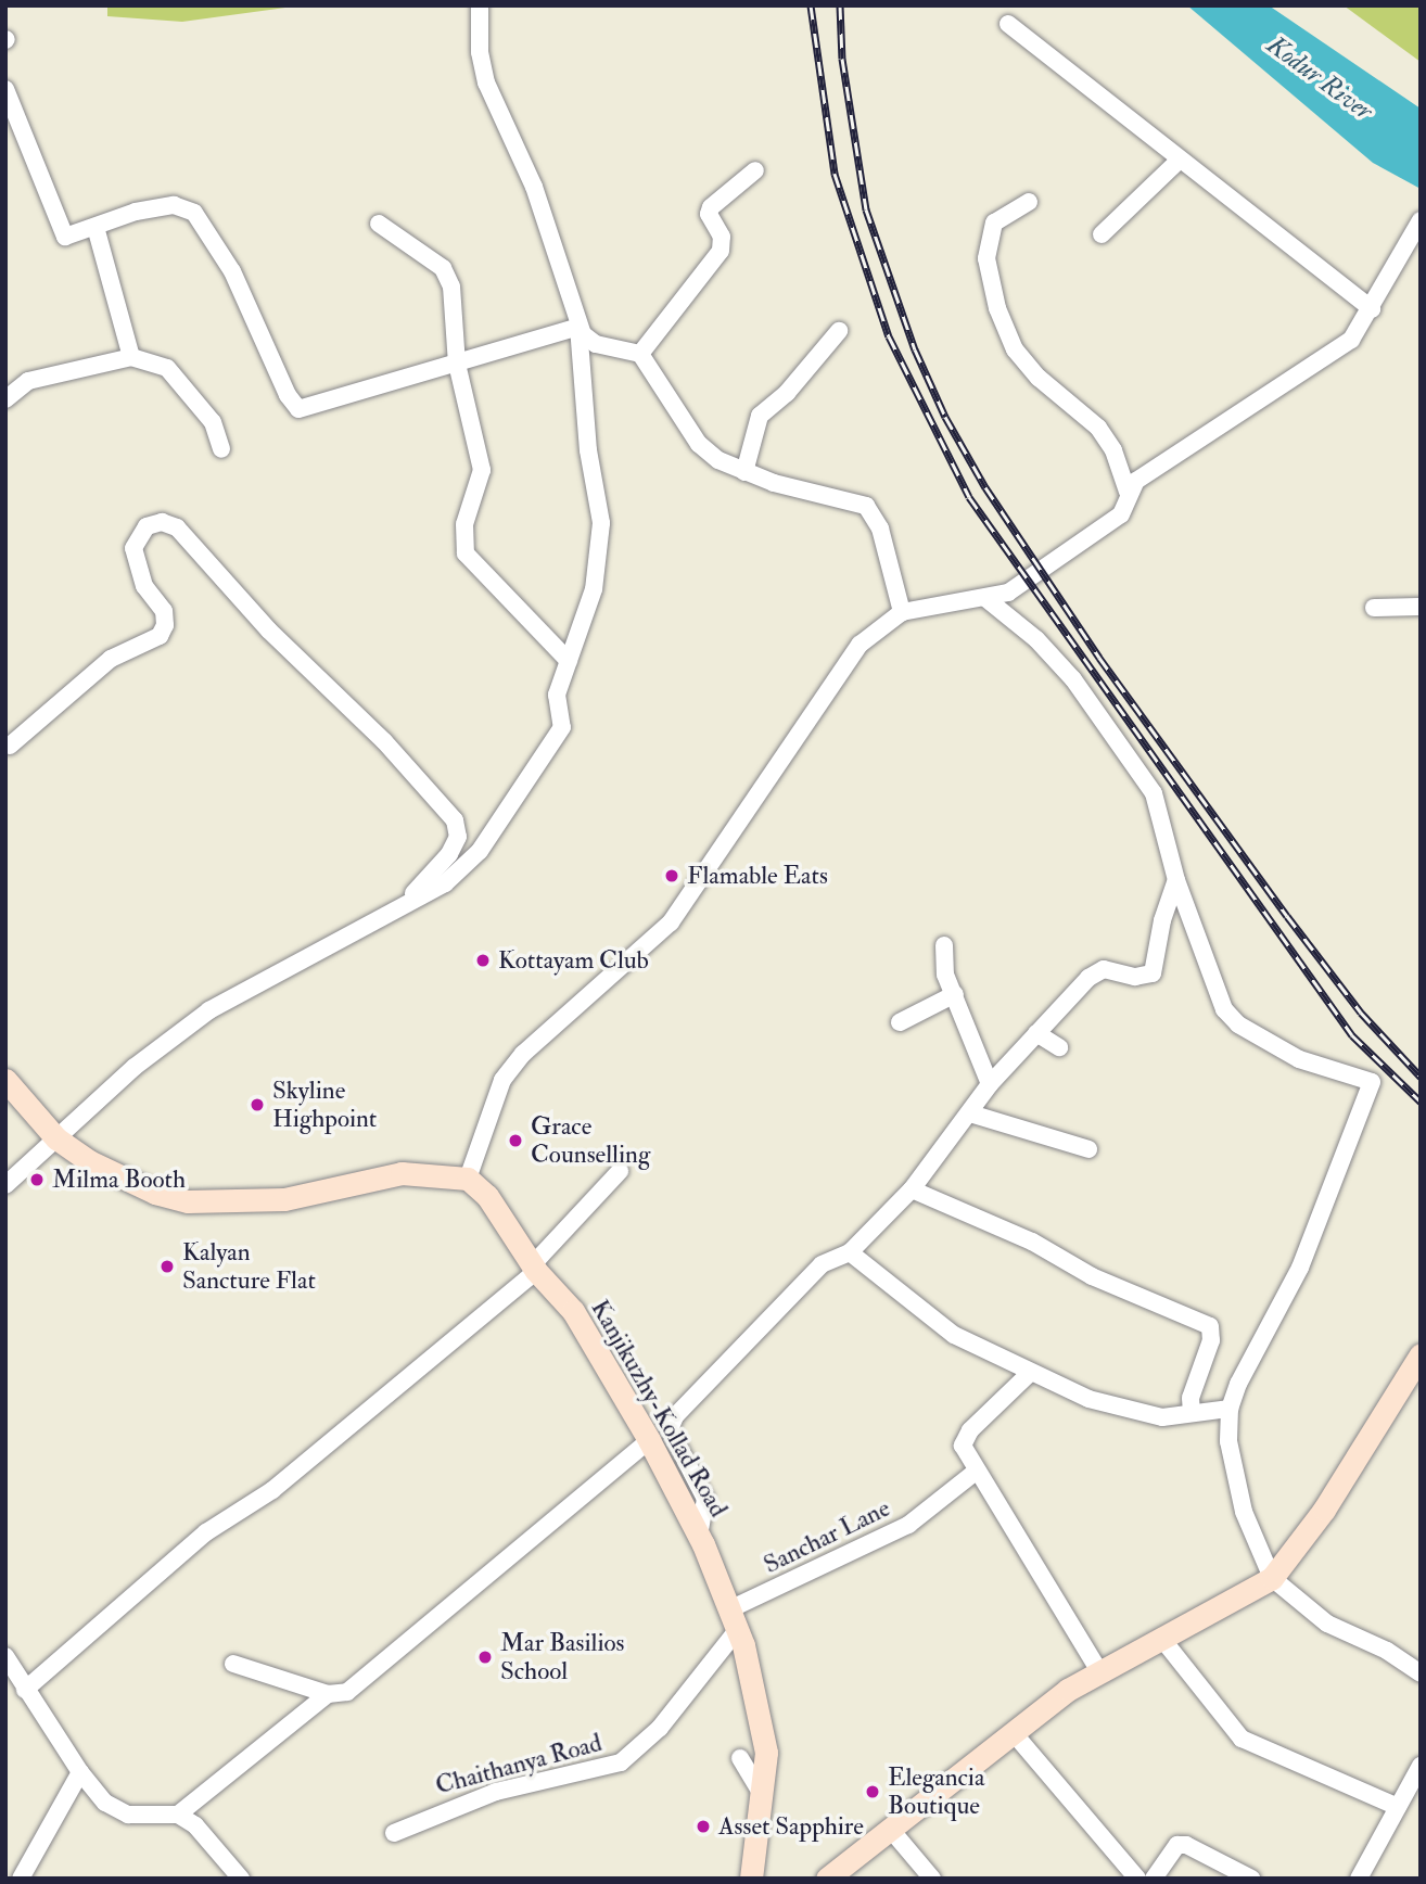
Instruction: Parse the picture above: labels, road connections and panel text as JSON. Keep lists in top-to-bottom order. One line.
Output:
{"streets":{"main road":["Kanjikuzhy-Kollad Road"],"street":["Sanchar Lane","Chaithanya Road"]},"crossings":[["Kanjikuzhy-Kollad Road","Sanchar Lane"],["Kanjikuzhy-Kollad Road","Chaithanya Road"],["Sanchar Lane","Chaithanya Road"]],"water":["Kodur River"],"places":["Flamable Eats","Kottayam Club","Skyline Highpoint","Grace Counselling","Milma Booth","Kalyan Sancture Flat","Mar Basilios School","Elegancia Boutique","Asset Sapphire"]}
